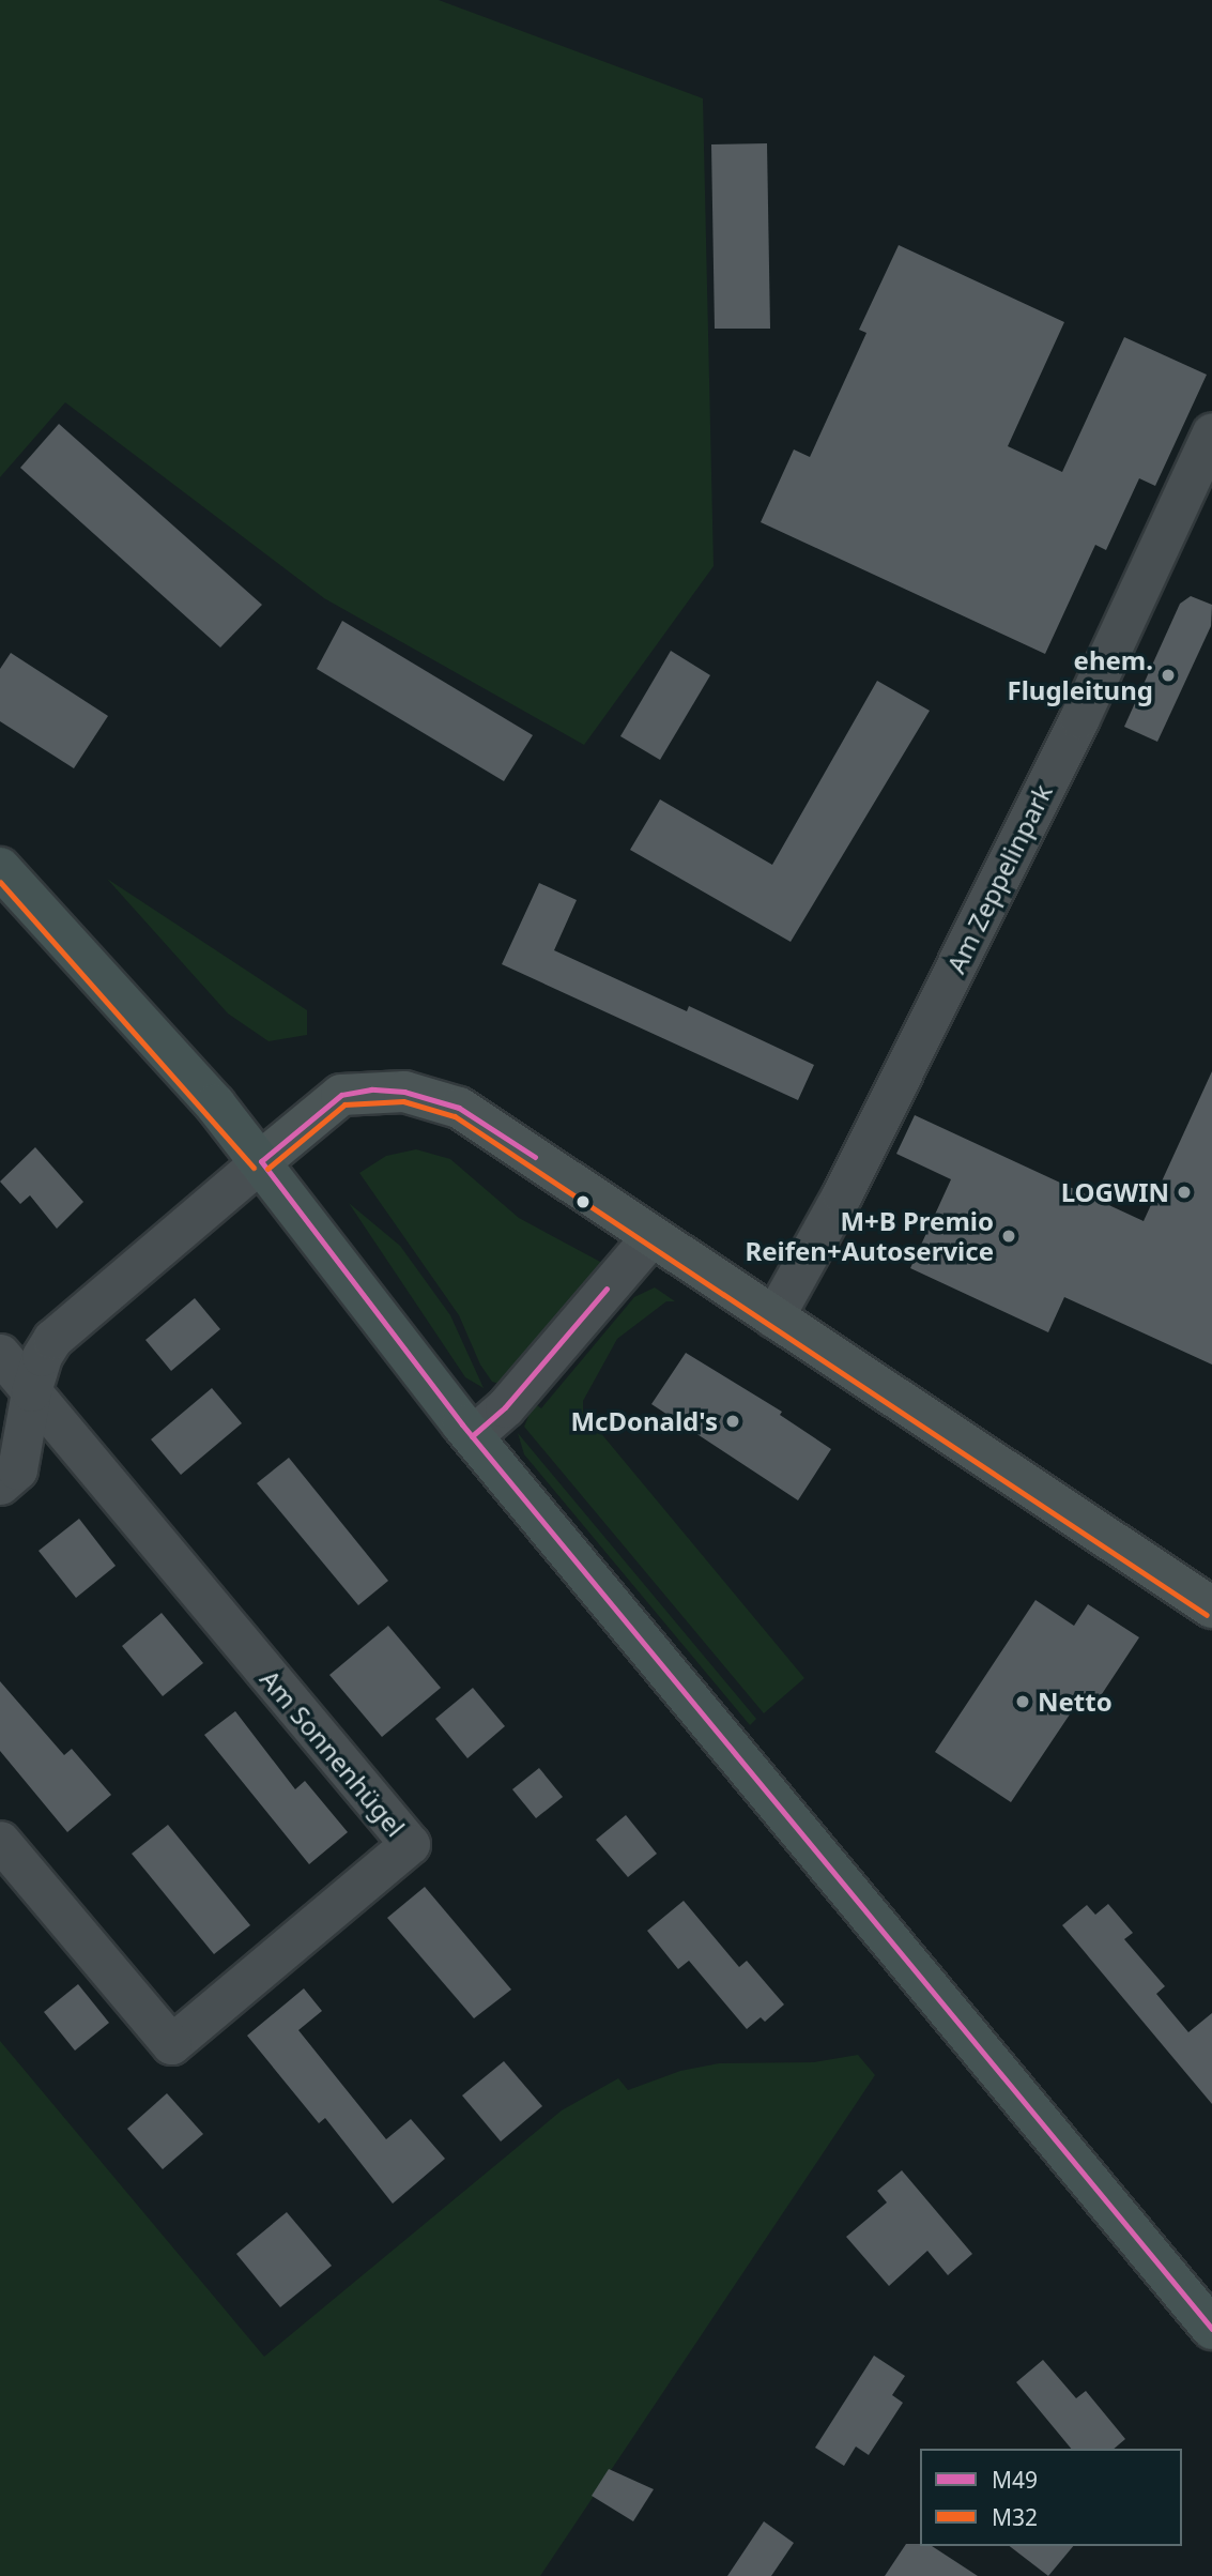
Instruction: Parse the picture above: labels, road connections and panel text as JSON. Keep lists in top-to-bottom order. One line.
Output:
{"streets":{"street":["Am Zeppelinpark","Am Sonnenhügel"]},"places":["ehem. Flugleitung","LOGWIN","M+B Premio Reifen+Autoservice","McDonald's","Netto"],"lines":["transit line M32","transit line M49"],"legend":["M49","M32"]}
